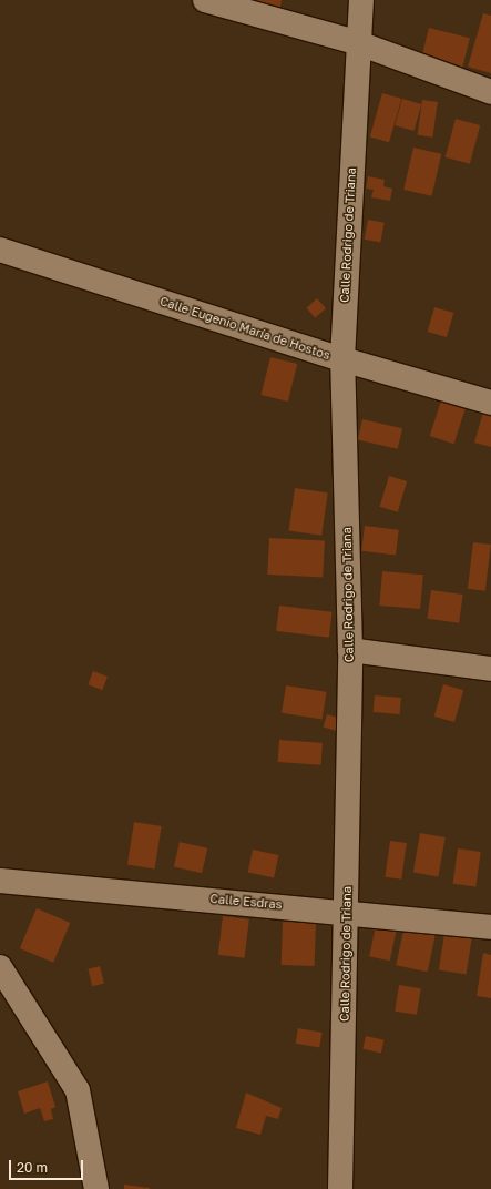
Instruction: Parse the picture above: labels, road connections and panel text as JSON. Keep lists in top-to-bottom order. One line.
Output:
{"streets":{"street":["Calle Rodrigo de Triana","Calle Eugenio María de Hostos","Calle Esdras"]},"crossings":[["Calle Rodrigo de Triana","Calle Eugenio María de Hostos"],["Calle Rodrigo de Triana","Calle Esdras"]],"scale_bar":"20 m"}
